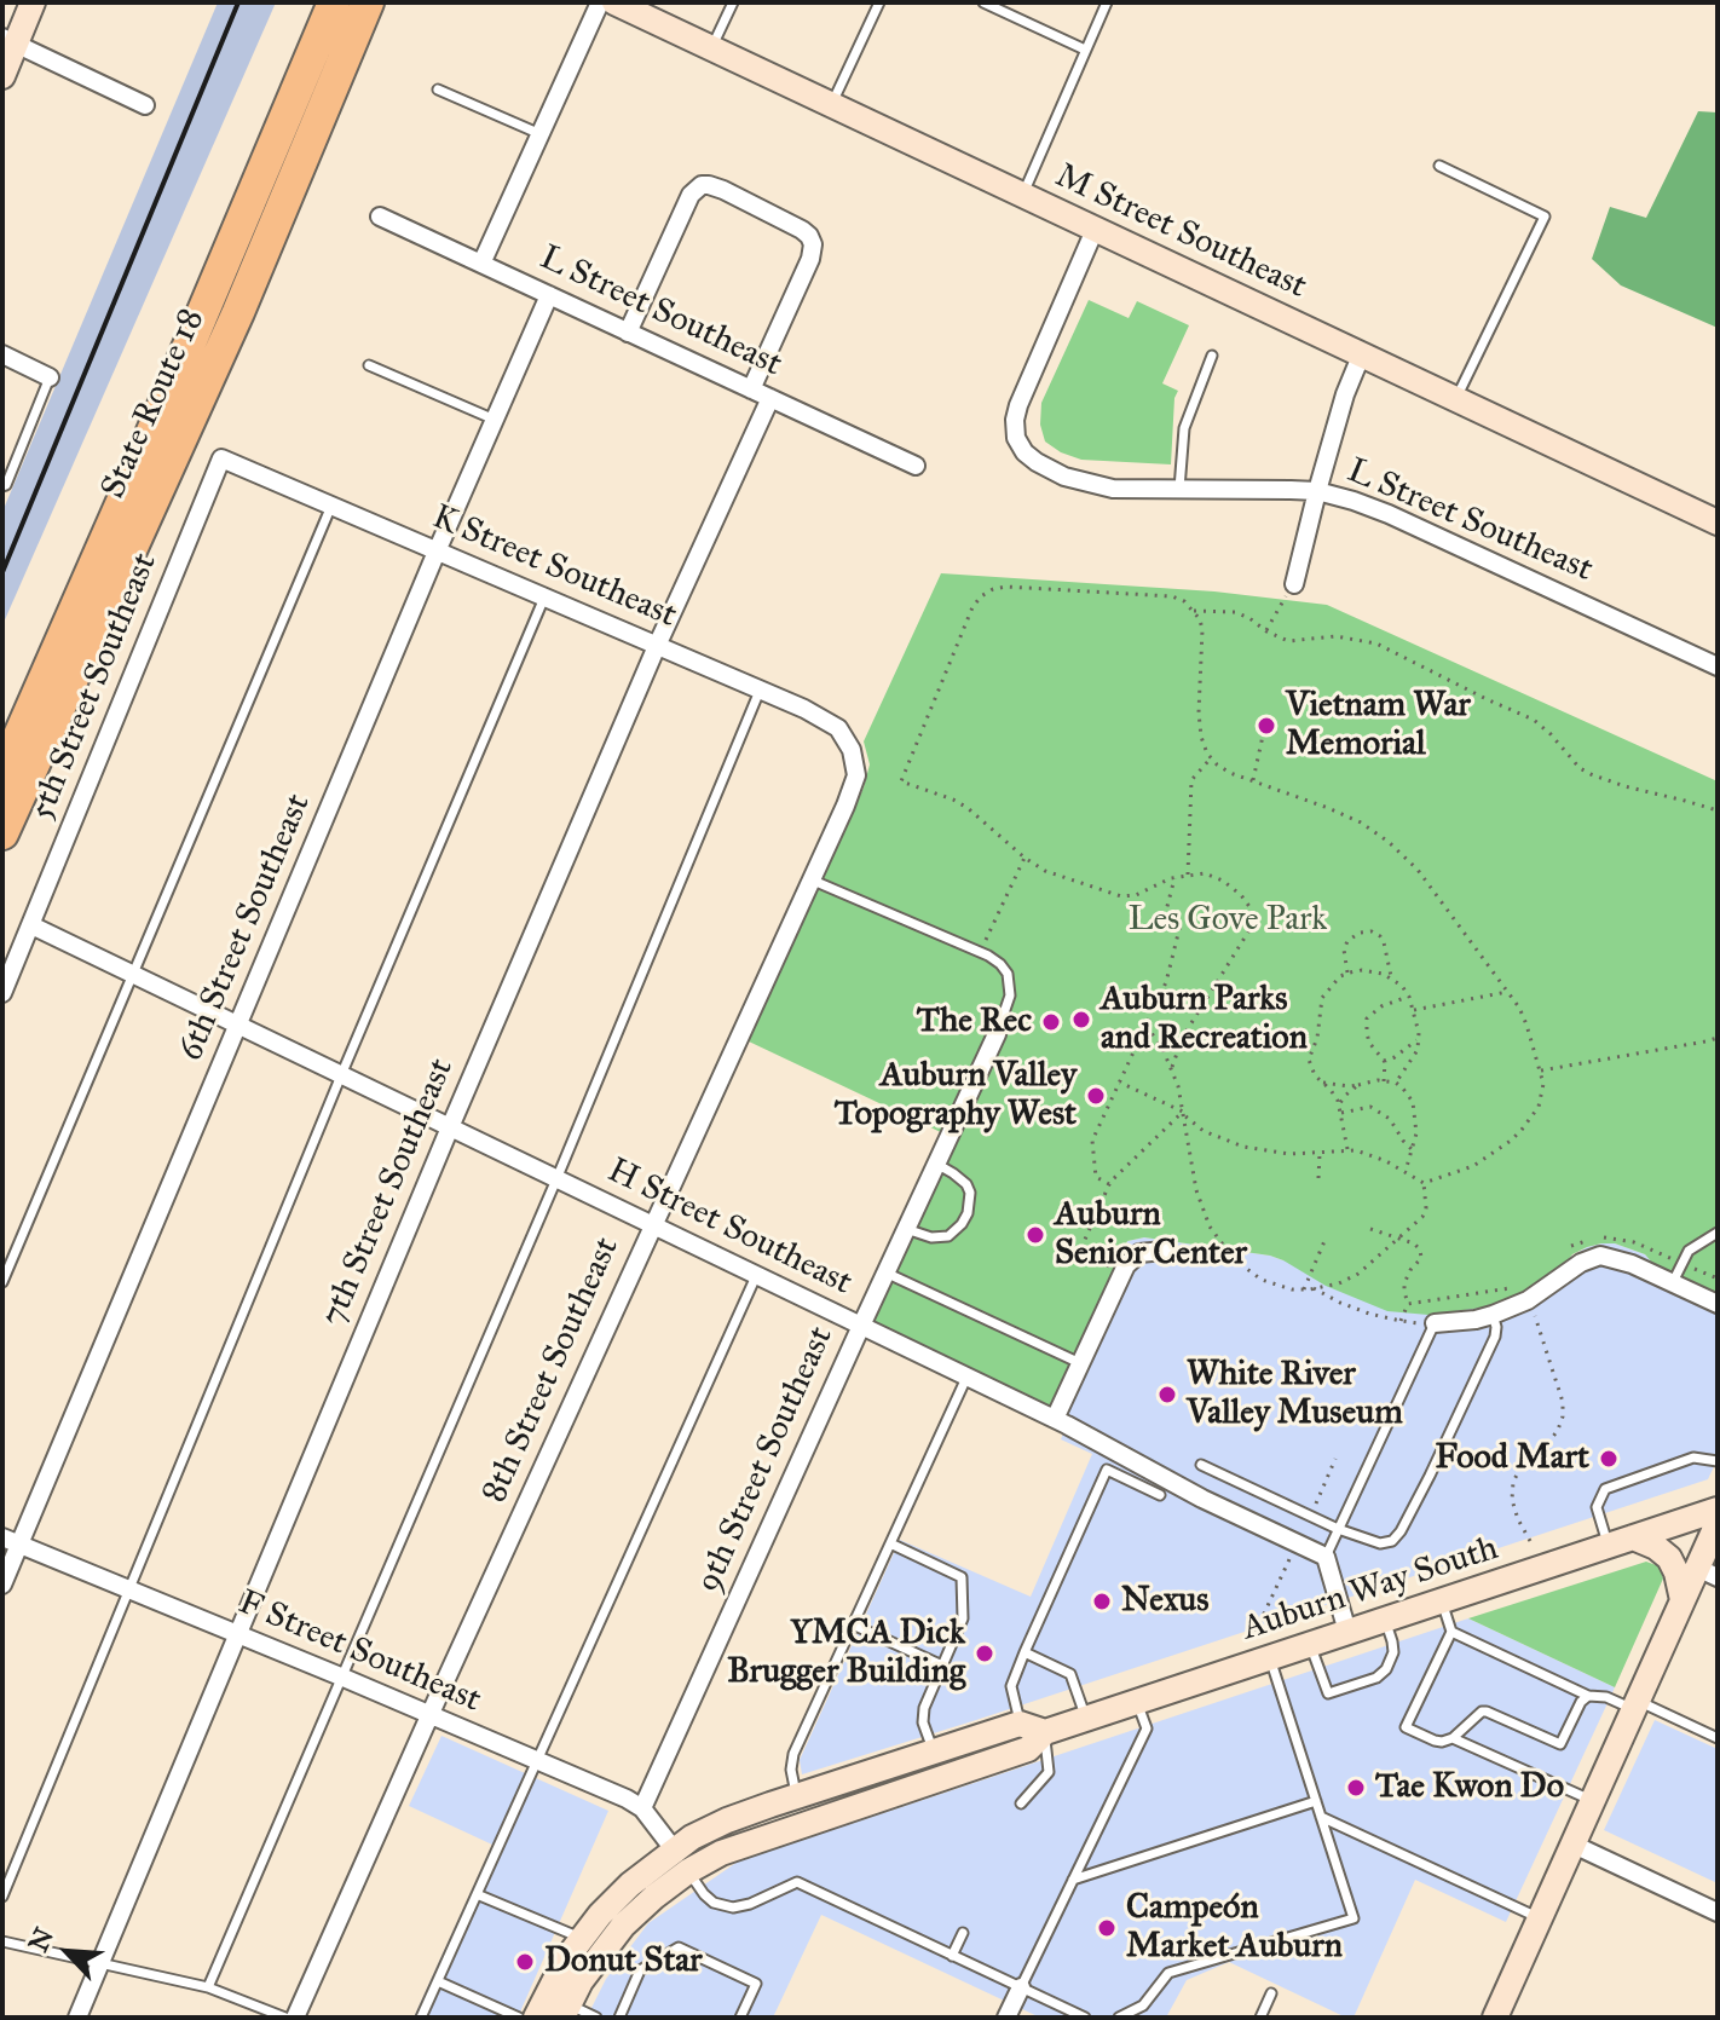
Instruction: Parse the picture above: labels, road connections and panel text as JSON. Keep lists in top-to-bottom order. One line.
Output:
{"streets":{"highway":["State Route 18"],"main road":["M Street Southeast","Auburn Way South"],"street":["L Street Southeast","K Street Southeast","5th Street Southeast","6th Street Southeast","7th Street Southeast","H Street Southeast","8th Street Southeast","9th Street Southeast","F Street Southeast"]},"crossings":[["M Street Southeast","L Street Southeast"],["L Street Southeast","6th Street Southeast"],["L Street Southeast","7th Street Southeast"],["K Street Southeast","5th Street Southeast"],["K Street Southeast","6th Street Southeast"],["K Street Southeast","7th Street Southeast"],["K Street Southeast","8th Street Southeast"],["5th Street Southeast","H Street Southeast"],["6th Street Southeast","H Street Southeast"],["6th Street Southeast","F Street Southeast"],["7th Street Southeast","H Street Southeast"],["7th Street Southeast","F Street Southeast"],["H Street Southeast","8th Street Southeast"],["H Street Southeast","9th Street Southeast"],["8th Street Southeast","F Street Southeast"],["9th Street Southeast","F Street Southeast"]],"parks":["Les Gove Park"],"places":["Vietnam War Memorial","Auburn Parks and Recreation","The Rec","Auburn Valley Topography West","Auburn Senior Center","White River Valley Museum","Food Mart","Nexus","YMCA Dick Brugger Building","Tae Kwon Do","Campeón Market Auburn","Donut Star"],"north":"top left"}
